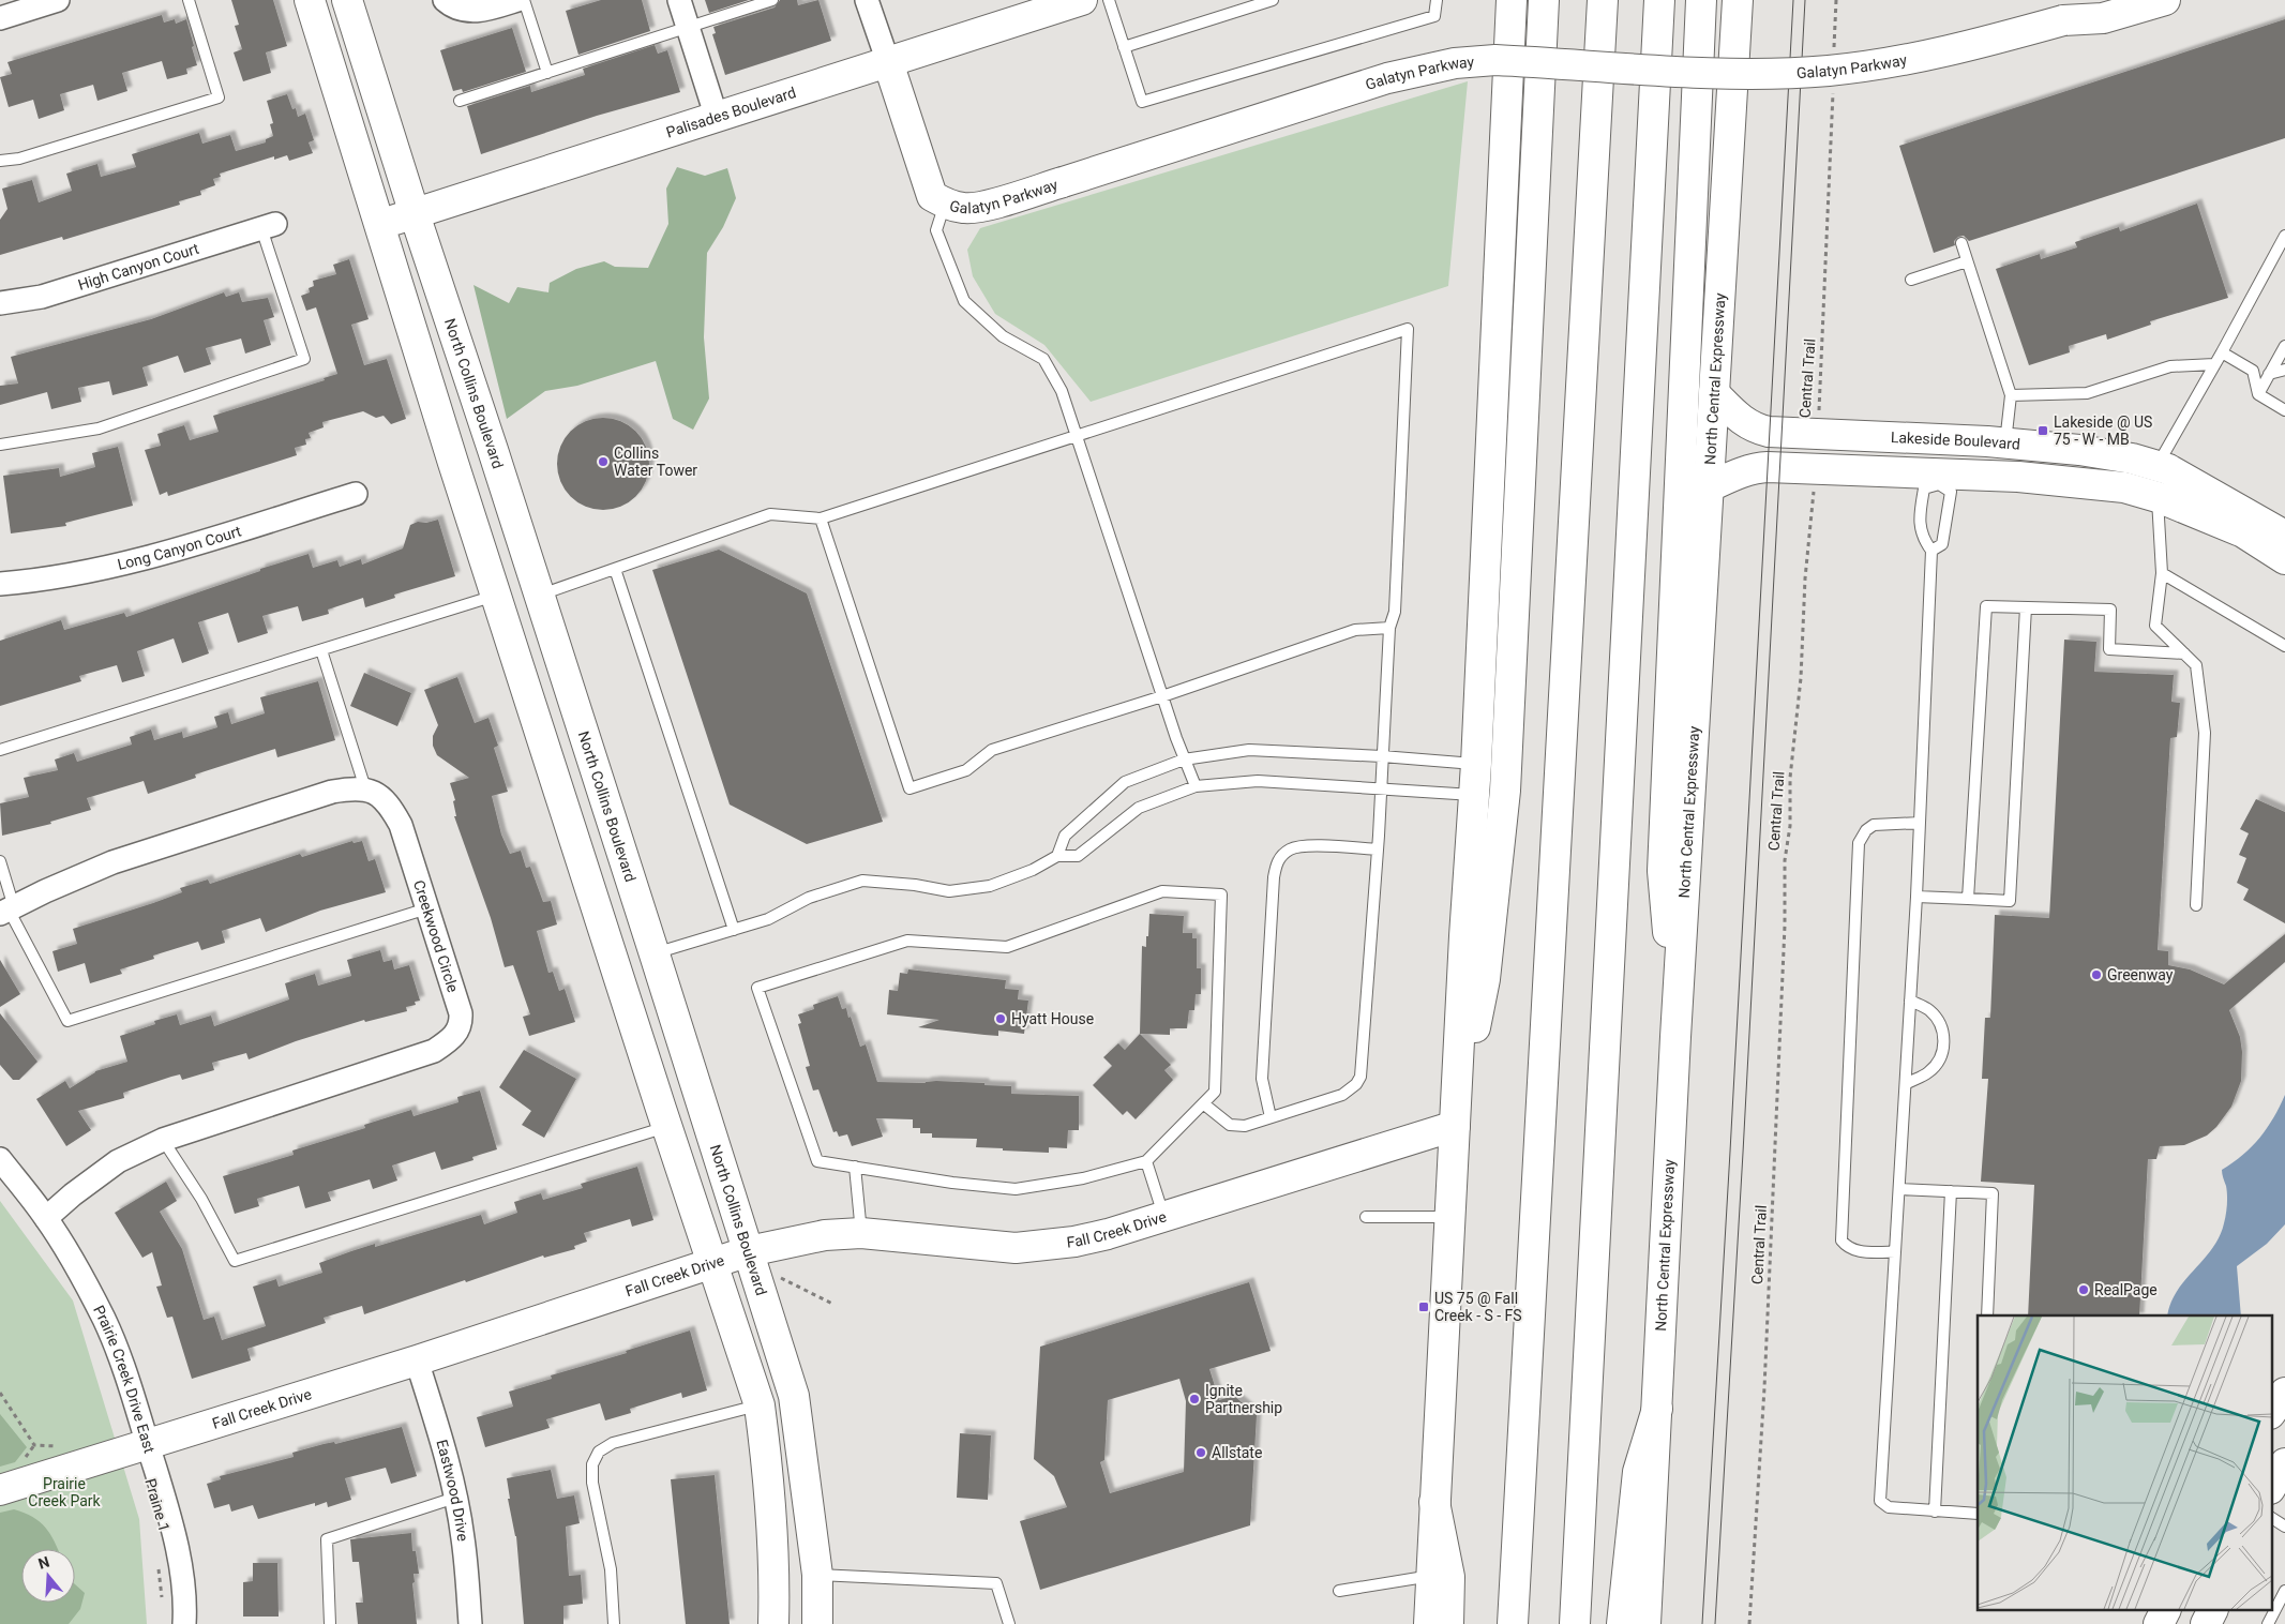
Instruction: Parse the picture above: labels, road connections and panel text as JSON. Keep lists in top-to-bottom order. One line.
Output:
{"streets":{"main road":["Galatyn Parkway","Palisades Boulevard","North Central Expressway","North Collins Boulevard","Lakeside Boulevard","Fall Creek Drive"],"street":["High Canyon Court","Long Canyon Court","Creekwood Circle","Prairie Creek Drive East","Eastwood Drive"],"path":["Central Trail"]},"crossings":[["Galatyn Parkway","Palisades Boulevard"],["Palisades Boulevard","North Collins Boulevard"],["Central Trail","Lakeside Boulevard"],["North Central Expressway","Lakeside Boulevard"],["North Collins Boulevard","Fall Creek Drive"],["Creekwood Circle","Prairie Creek Drive East"],["Fall Creek Drive","Prairie Creek Drive East"],["Fall Creek Drive","Eastwood Drive"]],"parks":["Prairie Creek Park"],"places":{"transit":["Lakeside @ US 75 - W - MB","US 75 @ Fall Creek - S - FS"],"other":["Collins Water Tower","Greenway","Hyatt House","RealPage","Ignite Partnership","Allstate"]},"north":"top"}
